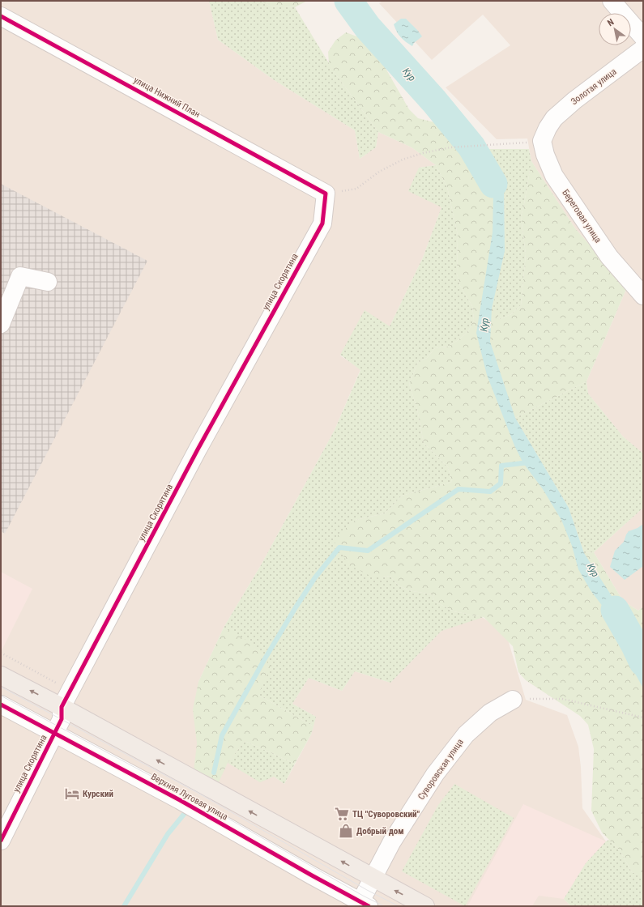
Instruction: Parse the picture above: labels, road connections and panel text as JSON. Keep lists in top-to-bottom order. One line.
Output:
{"streets":{"main road":["Верхняя Луговая улица"],"street":["Золотая улица","улица Нижний План","Береговая улица","улица Скорятина","Суворовская улица"]},"crossings":[["Золотая улица","Береговая улица"],["улица Нижний План","улица Скорятина"],["улица Скорятина","Верхняя Луговая улица"],["Суворовская улица","Верхняя Луговая улица"]],"one_way":["Верхняя Луговая улица"],"water":["Кур"],"places":{"hotel":["Курский"],"supermarket":["ТЦ \"Суворовский\""],"shop":["Добрый дом"]},"north":"top left"}
